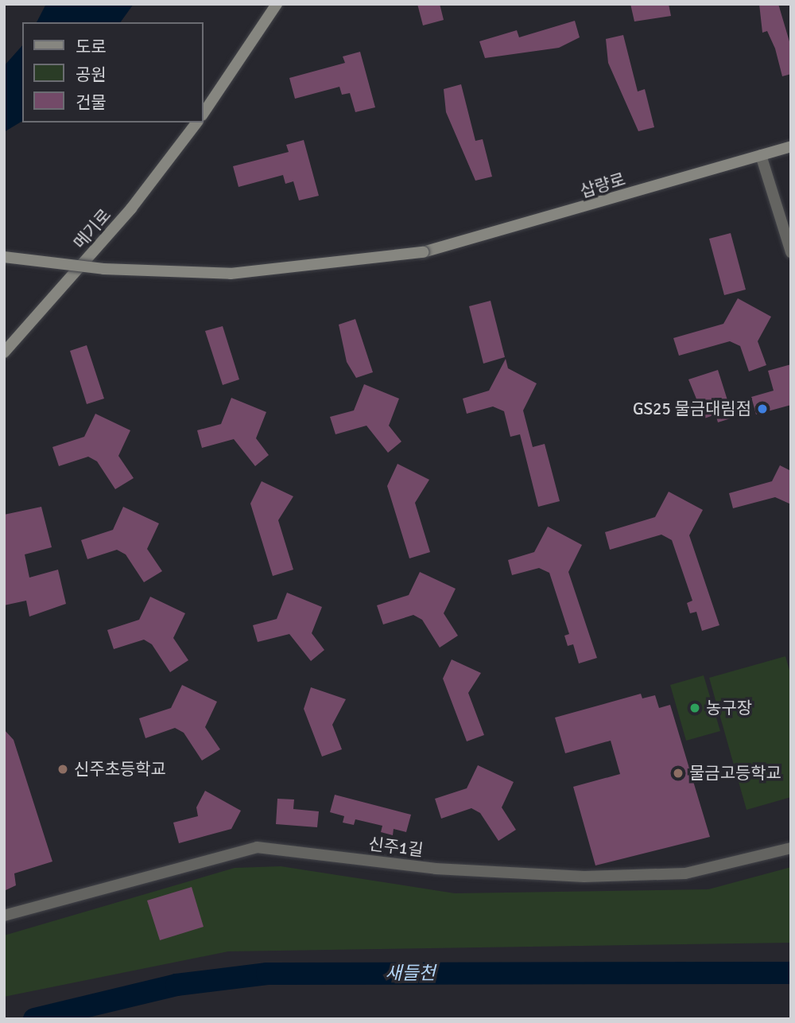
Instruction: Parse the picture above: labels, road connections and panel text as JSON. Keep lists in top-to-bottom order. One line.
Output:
{"streets":{"street":["삽량로","메기로","신주1길"]},"water":["새들천"],"places":["GS25 물금대림점","농구장","신주초등학교","물금고등학교"],"legend":["도로","공원","건물"]}
